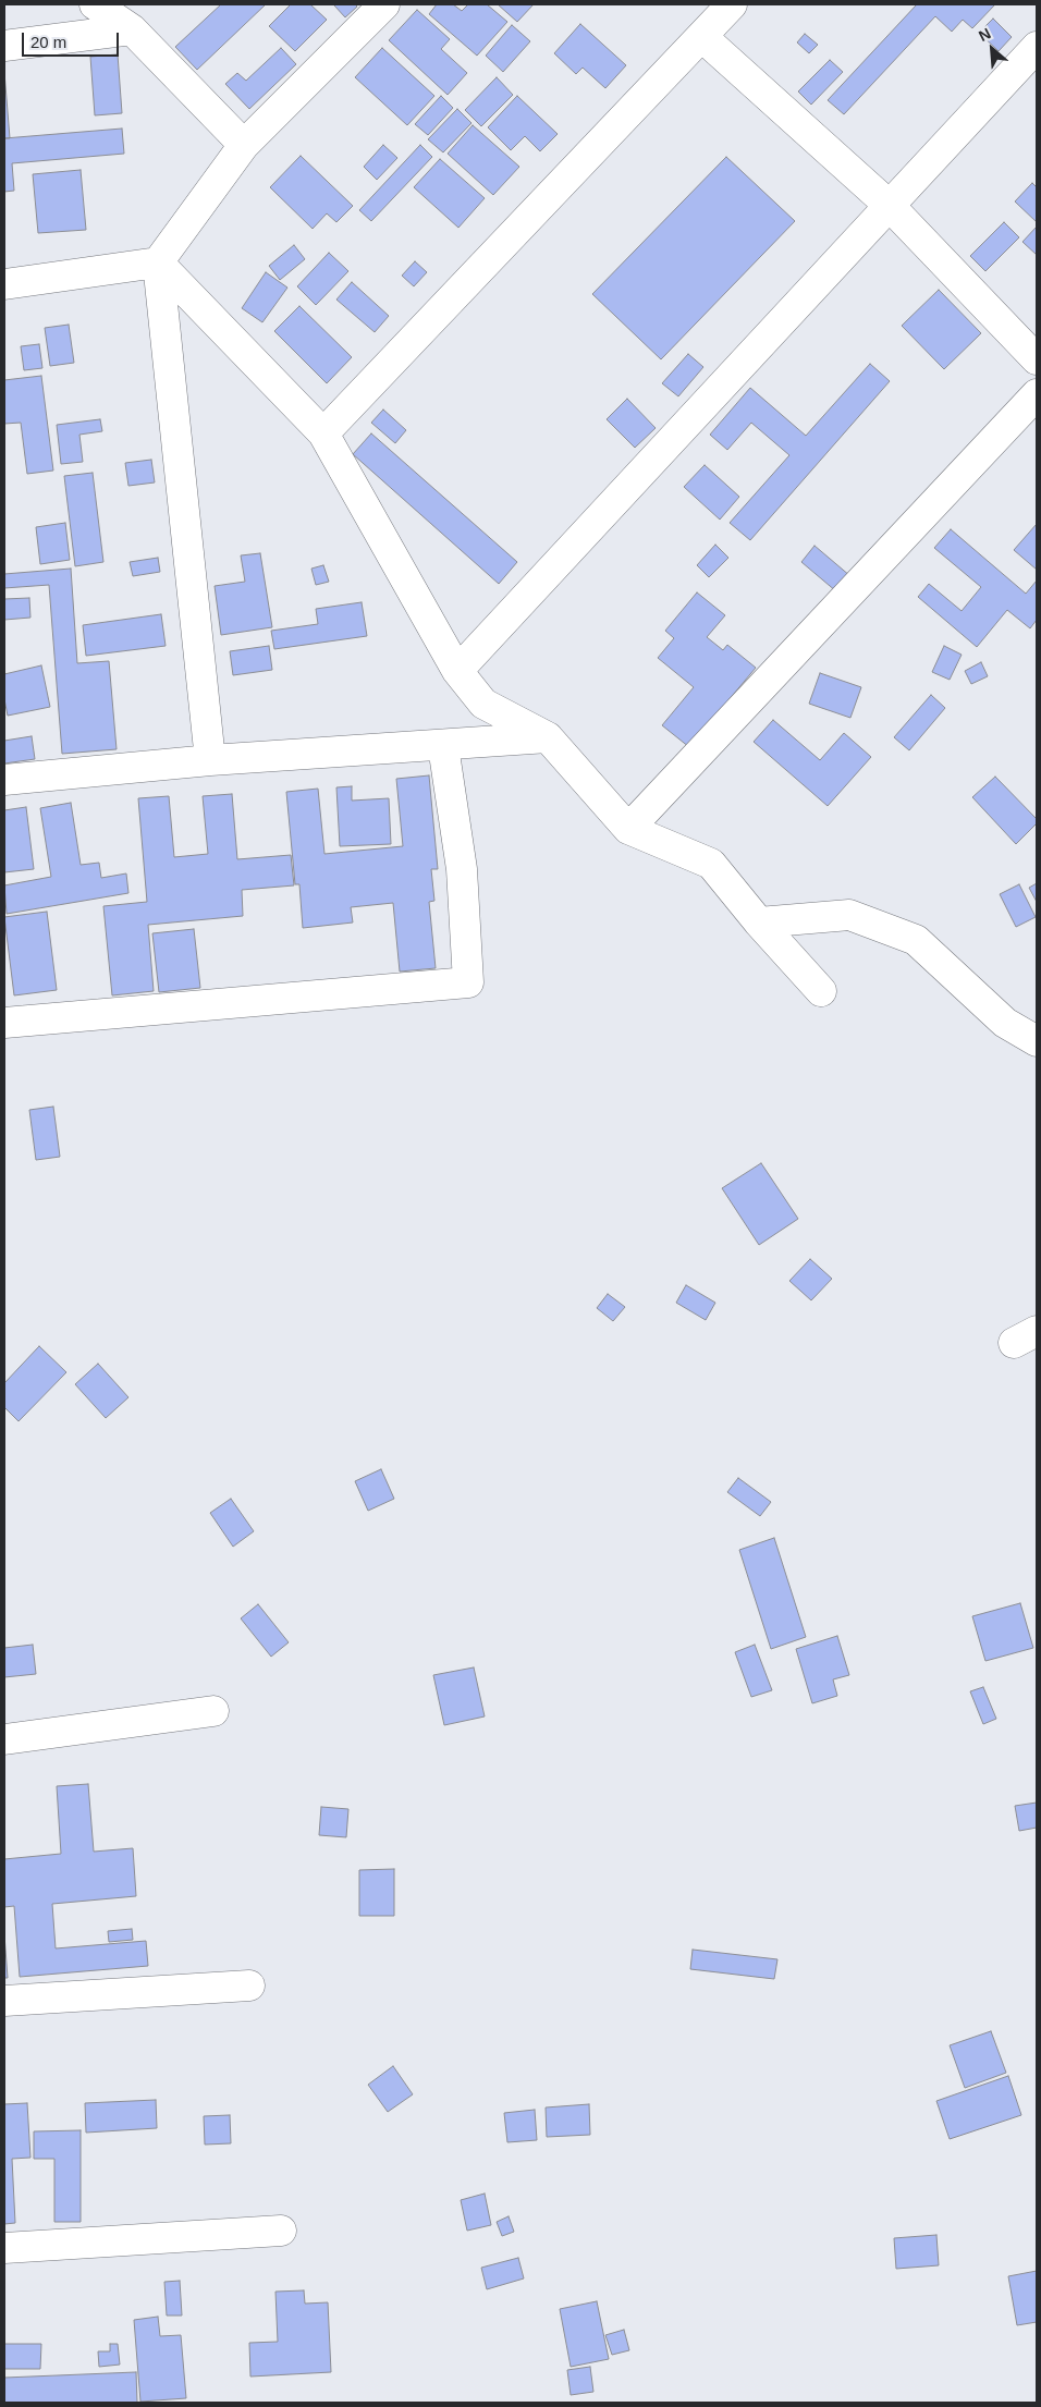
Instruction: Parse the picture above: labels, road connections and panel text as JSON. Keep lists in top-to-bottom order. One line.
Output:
{"scale_bar":"20 m","north":"top left"}
